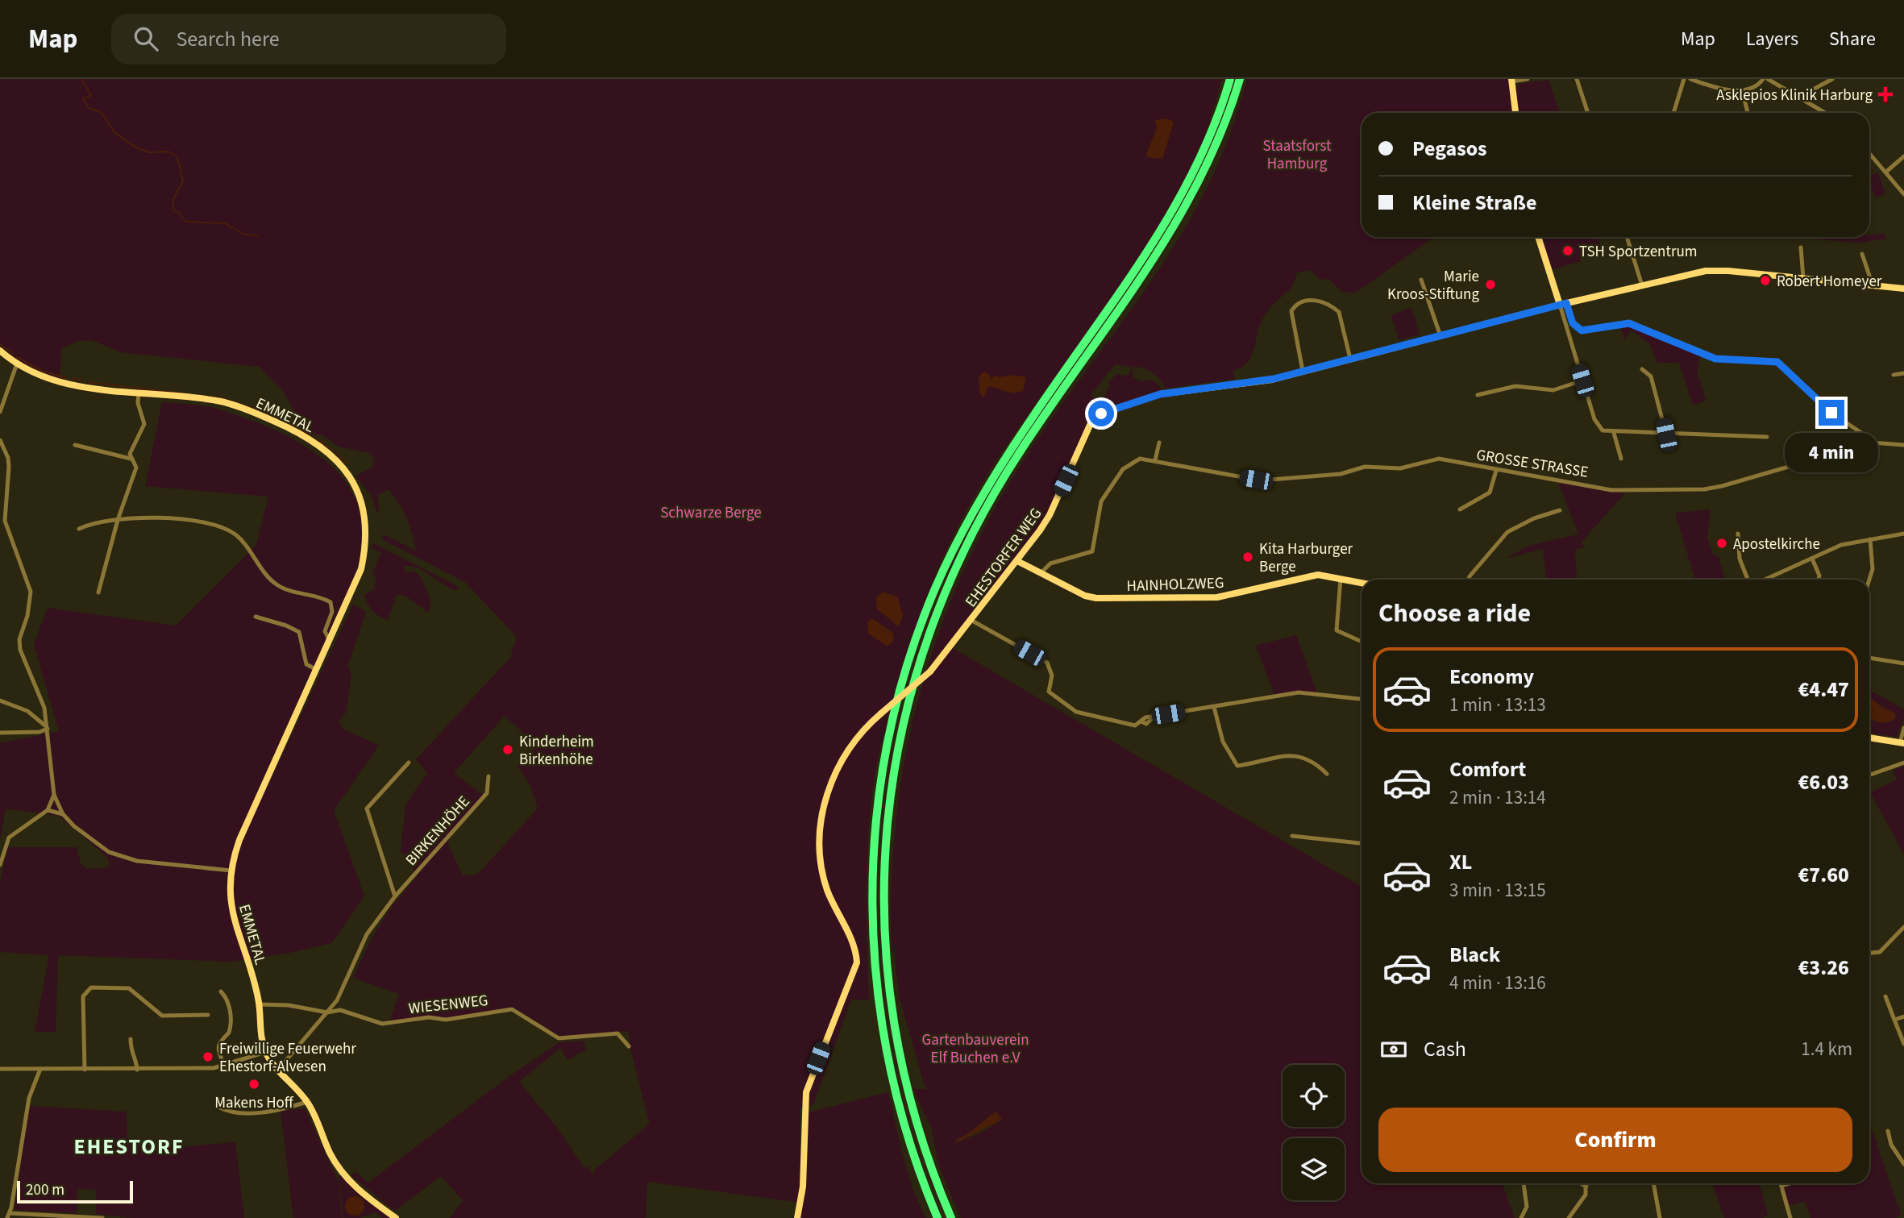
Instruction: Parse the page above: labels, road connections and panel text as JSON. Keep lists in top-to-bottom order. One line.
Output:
{"streets":{"main road":["EMMETAL","EHESTORFER WEG","HAINHOLZWEG"],"street":["GROSSE STRASSE","BIRKENHÖHE","WIESENWEG"]},"crossings":[["GROSSE STRASSE","HAINHOLZWEG"],["EHESTORFER WEG","HAINHOLZWEG"],["BIRKENHÖHE","WIESENWEG"]],"districts":["EHESTORF"],"parks":["Staatsforst Hamburg","Schwarze Berge","Gartenbauverein Elf Buchen e.V"],"places":{"health":["Asklepios Klinik Harburg"],"other":["TSH Sportzentrum","Robert Homeyer","Marie Kroos-Stiftung","Apostelkirche","Kita Harburger Berge","Kinderheim Birkenhöhe","Freiwillige Feuerwehr Ehestorf-Alvesen","Makens Hoff"]},"scale_bar":"200 m","page":{"header":"Map","search":"Search here","nav":["Map","Layers","Share"],"banner":["Pegasos","Kleine Straße"],"bubble":"4 min","heading":"Choose a ride","list":[{"name":"Economy","note":"1 min · 13:13","value":"€4.47"},{"name":"Comfort","note":"2 min · 13:14","value":"€6.03"},{"name":"XL","note":"3 min · 13:15","value":"€7.60"},{"name":"Black","note":"4 min · 13:16","value":"€3.26"}],"pay":["Cash","1.4 km"],"buttons":"Confirm","scale":"200 m"}}
